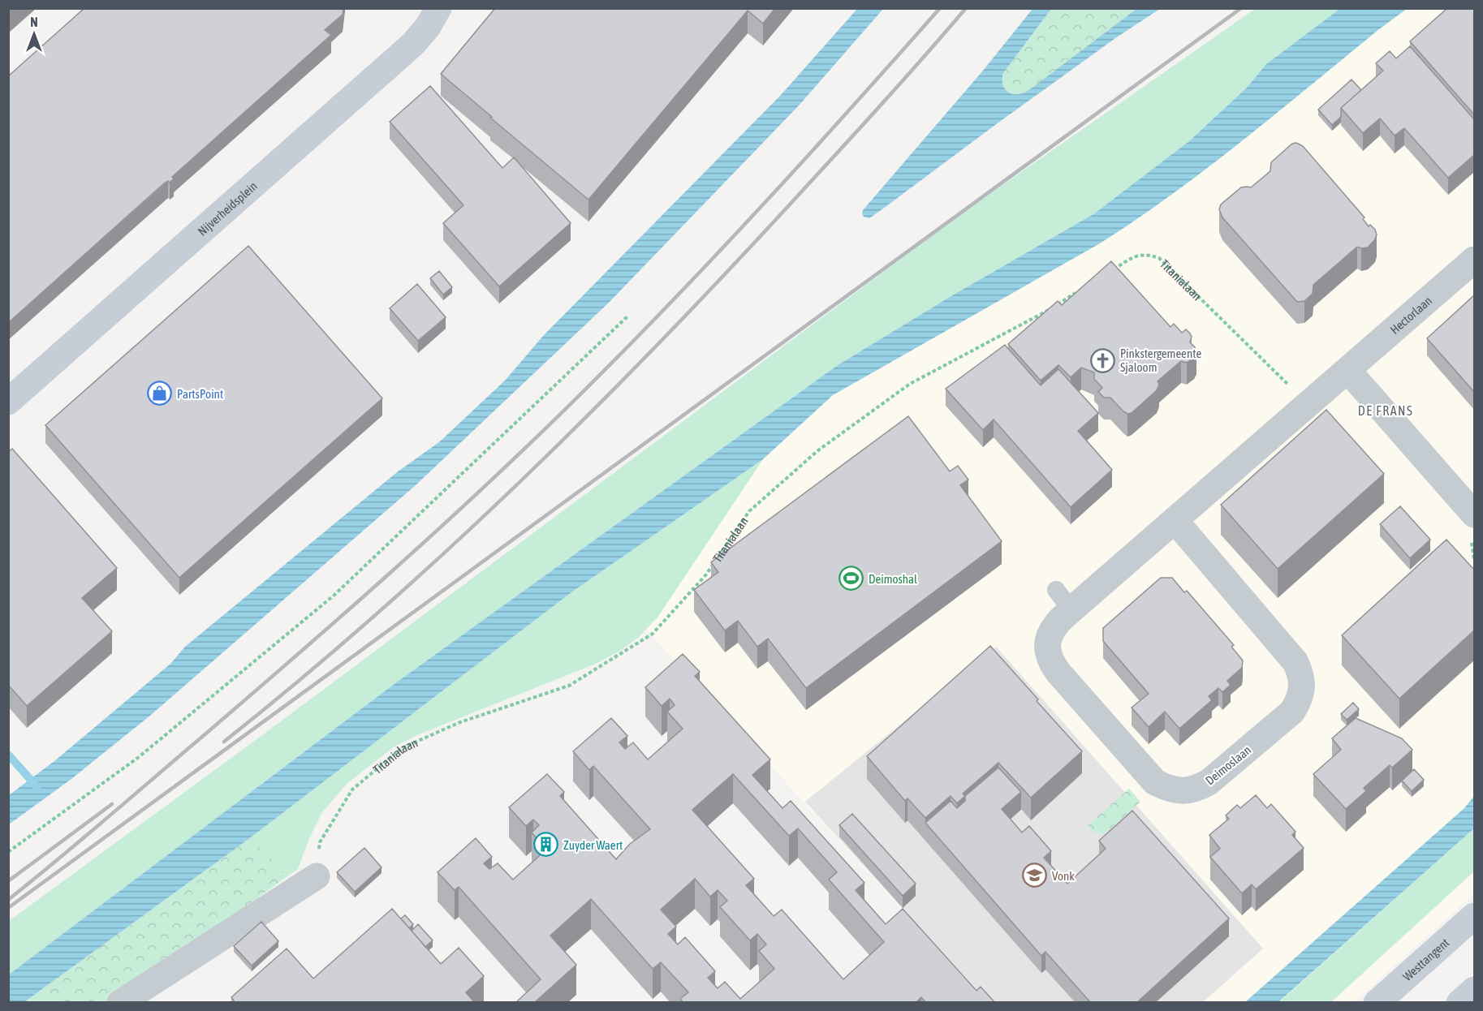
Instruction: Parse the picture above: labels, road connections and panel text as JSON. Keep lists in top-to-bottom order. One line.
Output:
{"streets":{"street":["Nijverheidsplein","Hectorlaan","Deimoslaan","Westtangent"],"path":["Titanialaan"]},"crossings":[["Titanialaan","Deimoslaan"],["Hectorlaan","Deimoslaan"]],"districts":["DE FRANS"],"places":{"church":["Pinkstergemeente Sjaloom"],"shop":["PartsPoint"],"sports":["Deimoshal"],"building":["Zuyder Waert"],"school or university":["Vonk"]},"north":"top"}
